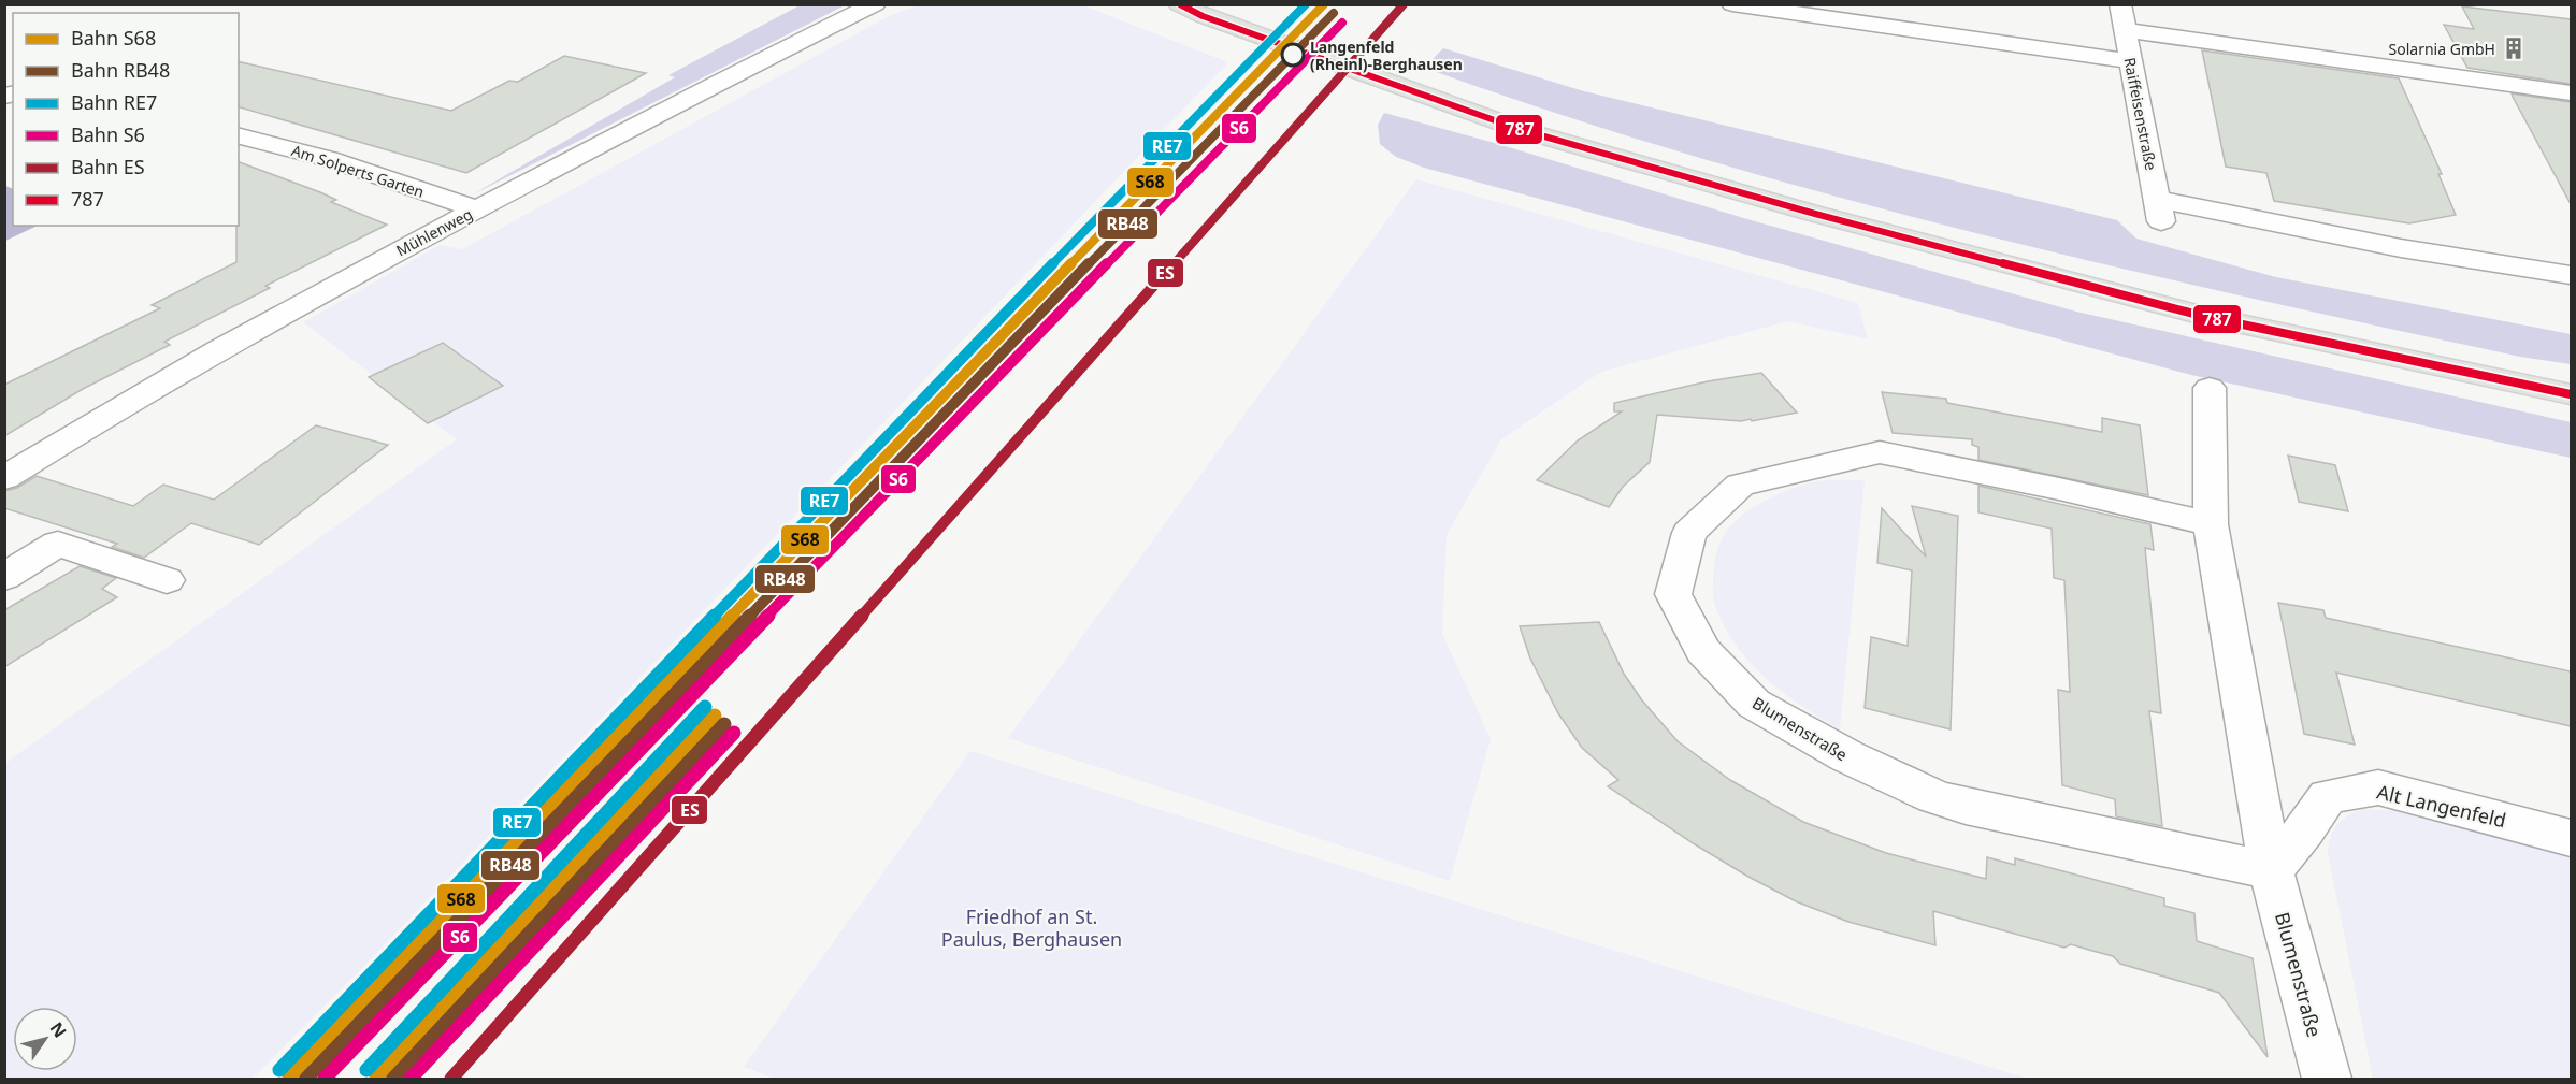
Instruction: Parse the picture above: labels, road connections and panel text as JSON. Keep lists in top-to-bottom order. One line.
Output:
{"streets":{"street":["Raiffeisenstraße","Am Solperts Garten","Mühlenweg","Blumenstraße","Alt Langenfeld"]},"crossings":[["Am Solperts Garten","Mühlenweg"],["Blumenstraße","Alt Langenfeld"]],"parks":["Friedhof an St. Paulus, Berghausen"],"places":{"building":["Solarnia GmbH"],"other":["Langenfeld (Rheinl)-Berghausen"]},"lines":["rail line S68","rail line RE7","rail line ES","transit line 787","rail line RB48","rail line S6"],"legend":["Bahn S68","Bahn RB48","Bahn RE7","Bahn S6","Bahn ES","787"],"north":"top right"}
